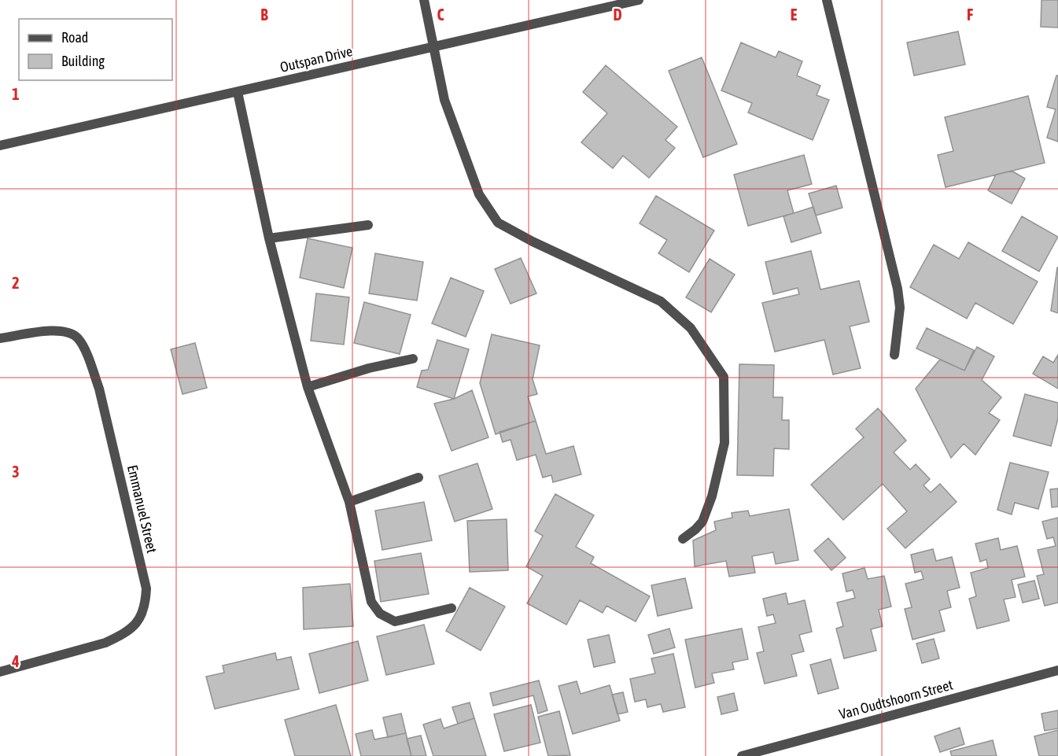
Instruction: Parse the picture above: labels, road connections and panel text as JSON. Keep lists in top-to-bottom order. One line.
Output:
{"streets":{"street":["Outspan Drive","Emmanuel Street","Van Oudtshoorn Street"]},"legend":["Road","Building"],"grid":{"columns":["B","C","D","E","F"],"rows":["1","2","3","4"]}}
